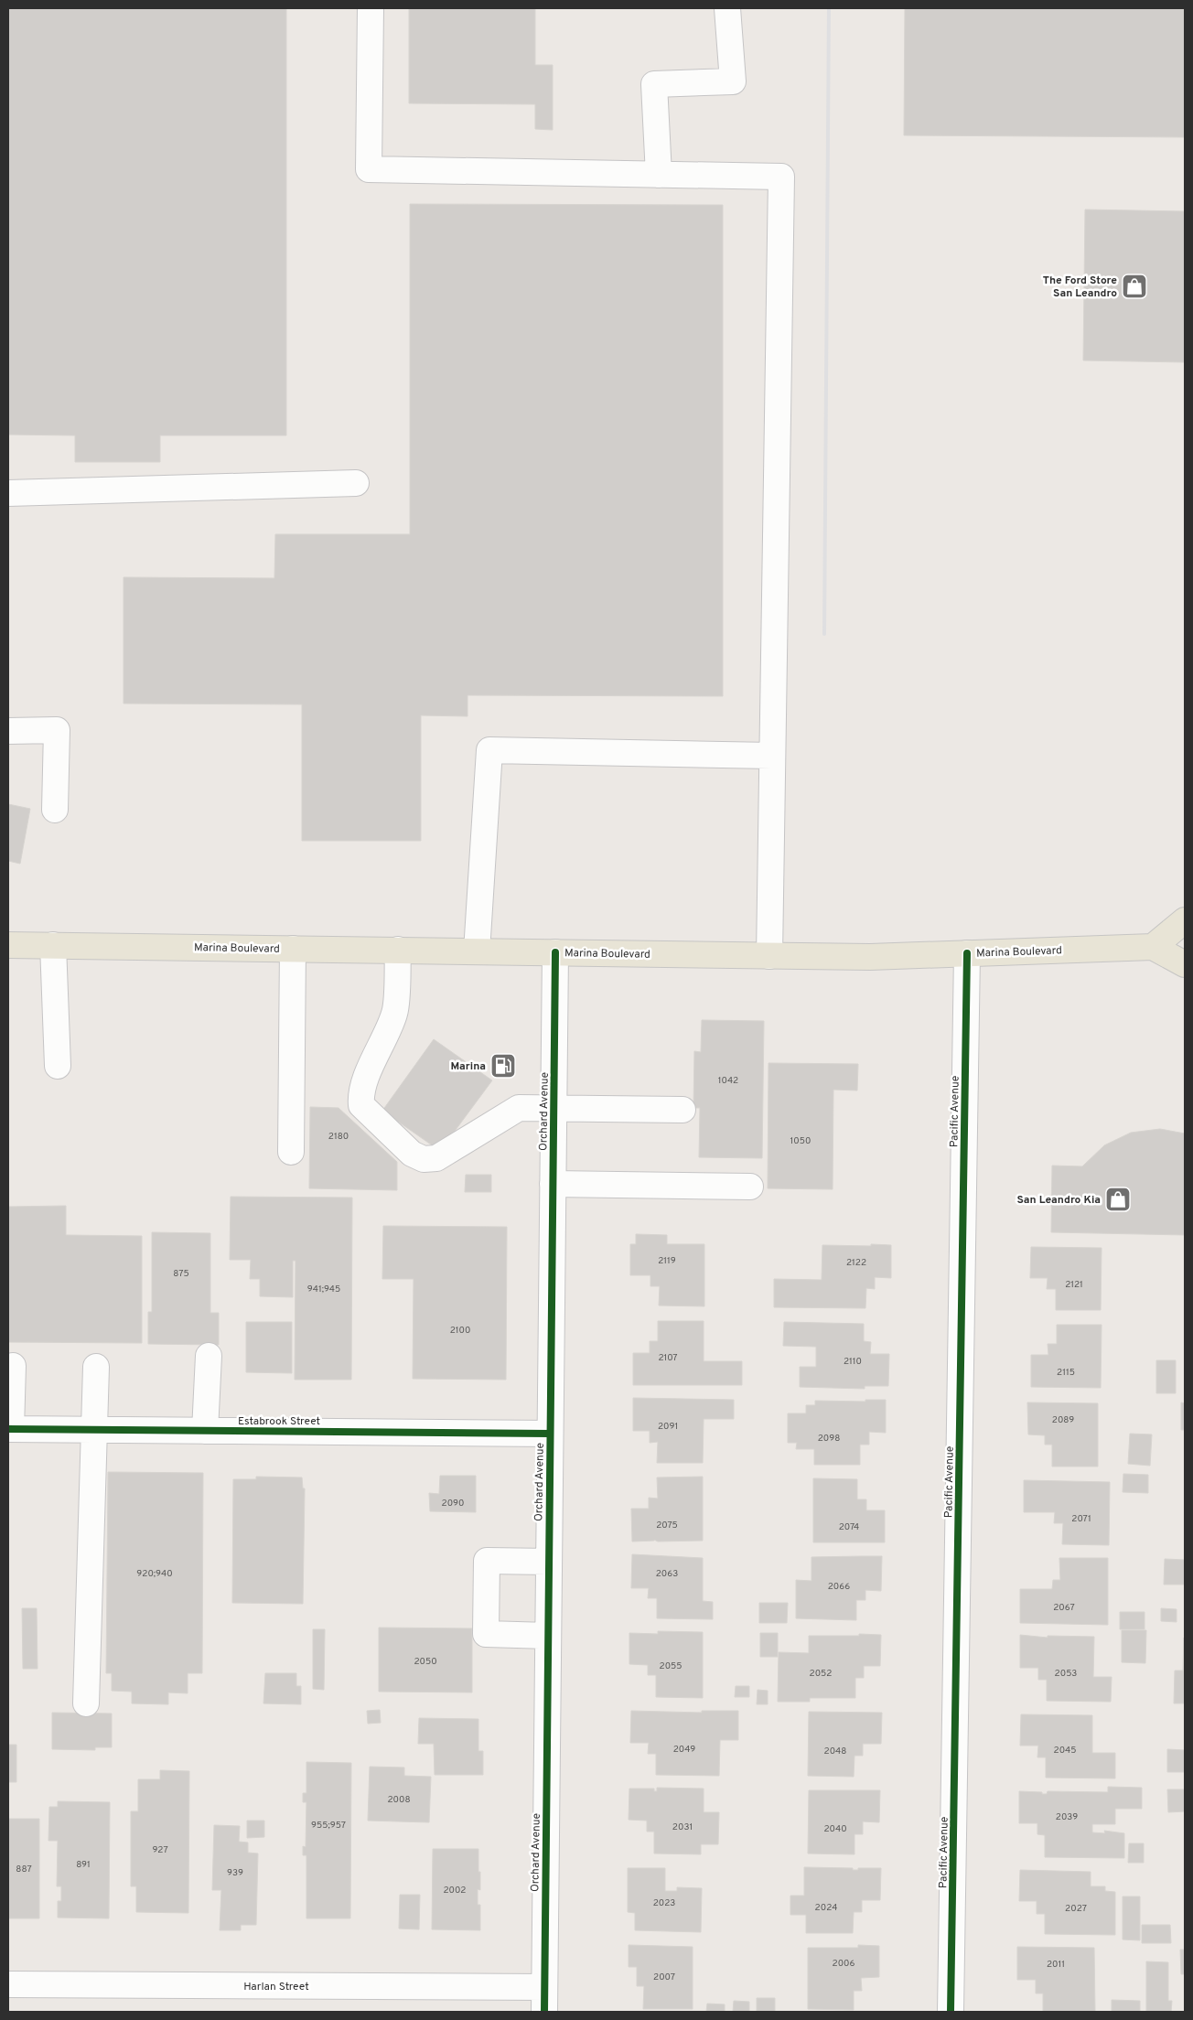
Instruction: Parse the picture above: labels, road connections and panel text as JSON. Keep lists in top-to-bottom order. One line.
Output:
{"streets":{"main road":["Marina Boulevard"],"street":["Orchard Avenue","Pacific Avenue","Estabrook Street","Harlan Street"]},"crossings":[["Marina Boulevard","Orchard Avenue"],["Marina Boulevard","Pacific Avenue"],["Orchard Avenue","Estabrook Street"],["Orchard Avenue","Harlan Street"]],"places":{"shop":["The Ford Store San Leandro","San Leandro Kia"],"fuel station":["Marina"]},"house_numbers":["1042","2180","1050","2119","2122","875","2121","941;945","2100","2107","2110","2115","2089","2091","2098","2090","2071","2075","2074","920;940","2063","2066","2067","2050","2055","2052","2053","2049","2045","2048","2008","2039","955;957","2031","2040","927","891","887","939","2002","2023","2024","2027","2006","2011","2007"]}
